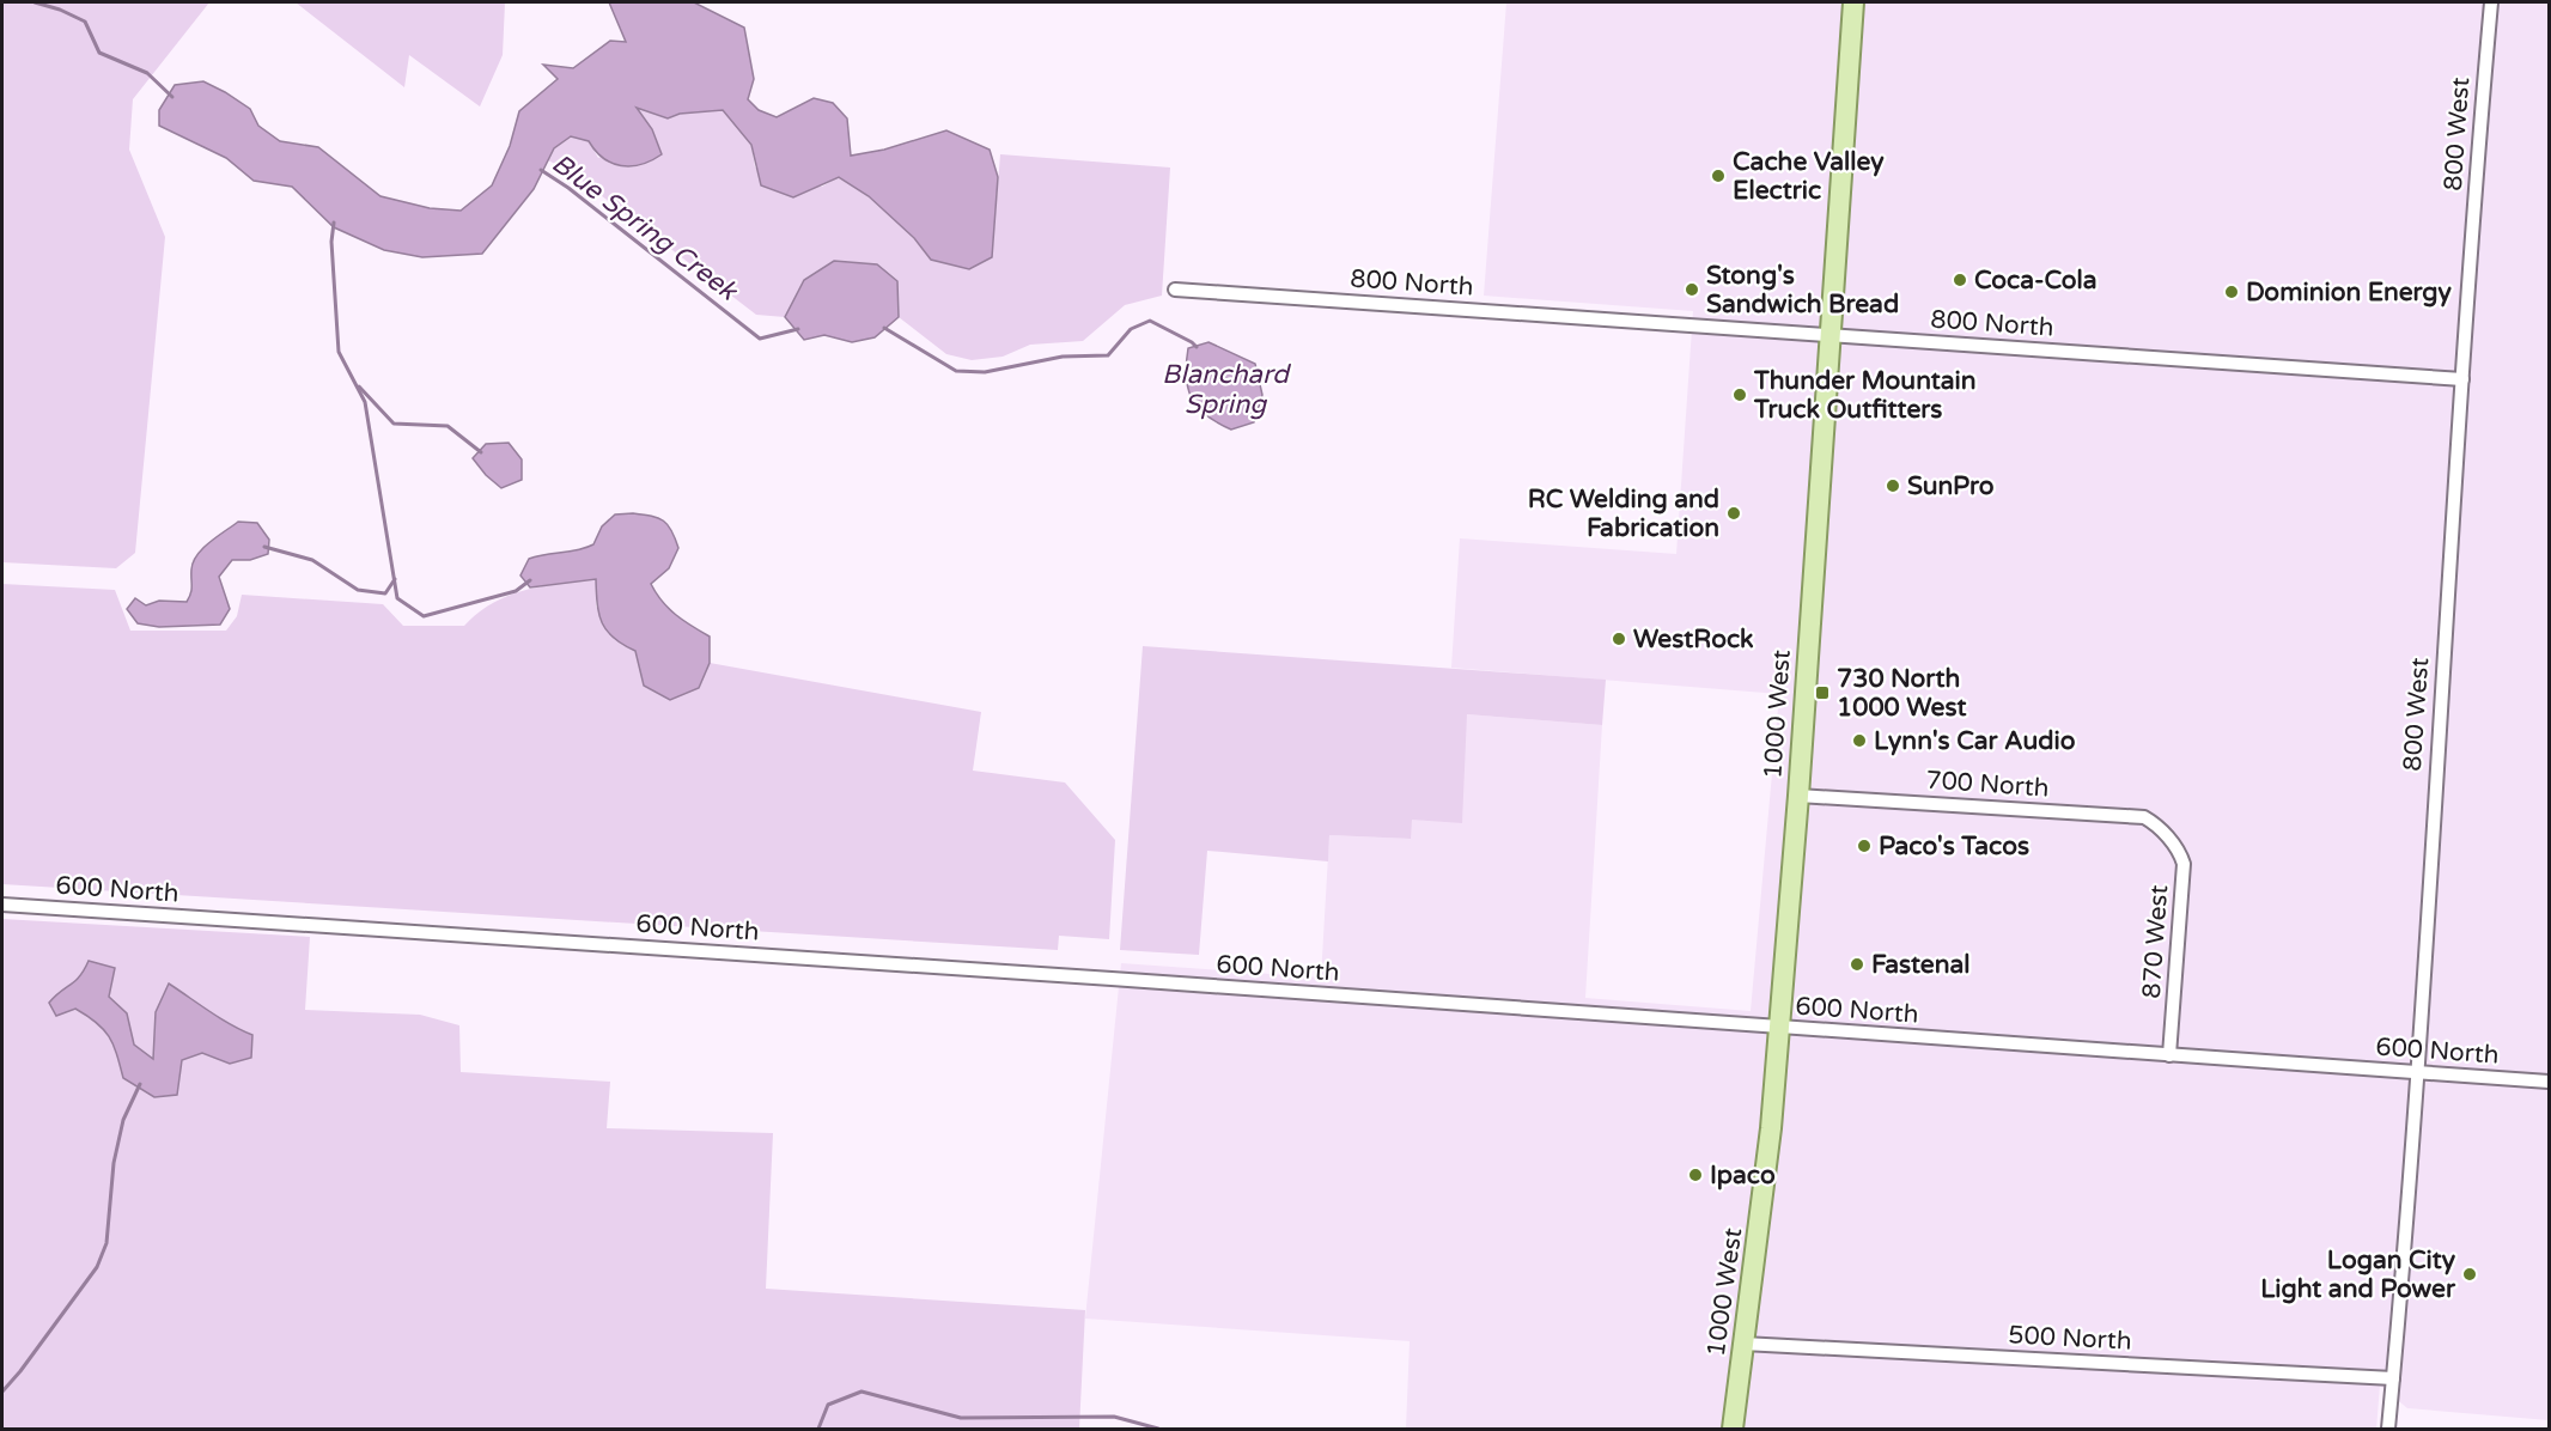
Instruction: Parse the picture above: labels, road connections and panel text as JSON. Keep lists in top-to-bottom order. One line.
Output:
{"streets":{"main road":["1000 West"],"street":["800 West","800 North","700 North","600 North","870 West","500 North"]},"crossings":[["800 West","800 North"],["800 West","600 North"],["800 West","500 North"],["800 North","1000 West"],["1000 West","700 North"],["1000 West","600 North"],["1000 West","500 North"],["700 North","870 West"],["600 North","870 West"]],"water":["Blue Spring Creek","Blanchard Spring"],"places":{"other":["Cache Valley Electric","Coca-Cola","Stong's Sandwich Bread","Dominion Energy","Thunder Mountain Truck Outfitters","SunPro","RC Welding and Fabrication","WestRock","Lynn's Car Audio","Paco's Tacos","Fastenal","Ipaco","Logan City Light and Power"],"transit":["730 North 1000 West"]}}
